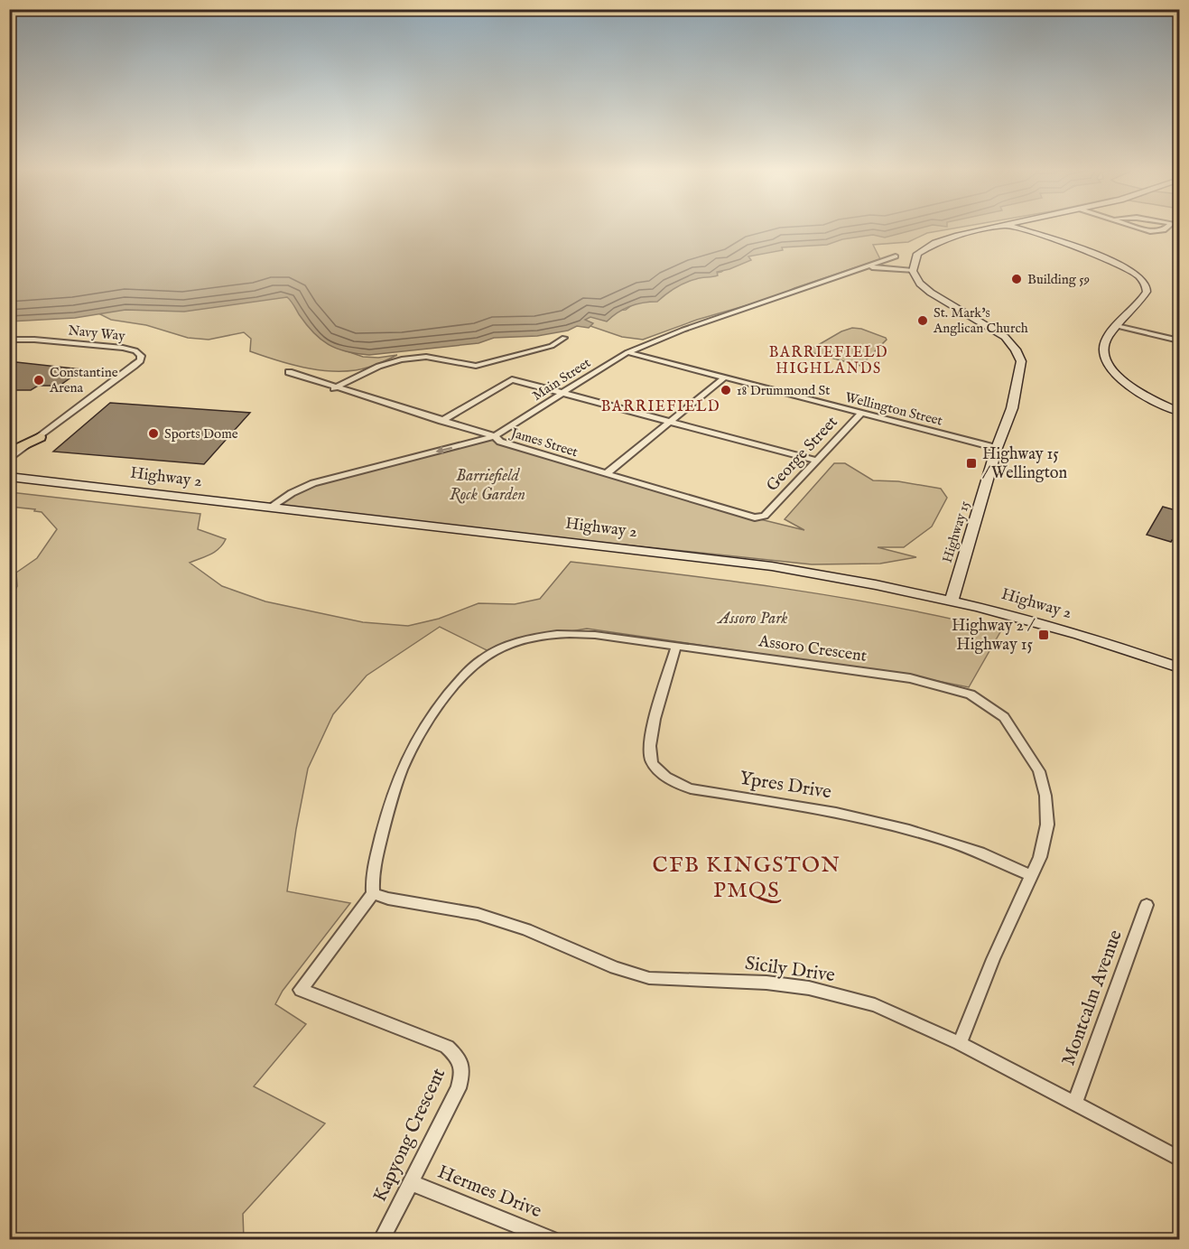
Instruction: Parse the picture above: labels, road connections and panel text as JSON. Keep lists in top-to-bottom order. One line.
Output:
{"streets":{"main road":["Highway 2","Highway 15"],"street":["Navy Way","Main Street","Wellington Street","James Street","George Street","Assoro Crescent","Ypres Drive","Sicily Drive","Montcalm Avenue","Kapyong Crescent","Hermes Drive"]},"crossings":[["Main Street","Wellington Street"],["Main Street","James Street"],["Main Street","Highway 2"],["Main Street","Highway 15"],["Wellington Street","George Street"],["Wellington Street","Highway 15"],["James Street","George Street"],["Highway 2","Highway 15"],["Assoro Crescent","Ypres Drive"],["Assoro Crescent","Sicily Drive"],["Assoro Crescent","Kapyong Crescent"],["Sicily Drive","Montcalm Avenue"],["Sicily Drive","Kapyong Crescent"],["Kapyong Crescent","Hermes Drive"]],"districts":["BARRIEFIELD HIGHLANDS","BARRIEFIELD","CFB KINGSTON PMQS"],"parks":["Barriefield Rock Garden","Assoro Park"],"places":{"other":["Building 59","St. Mark's Anglican Church","Constantine Arena","18 Drummond St","Sports Dome"],"transit":["Highway 15 / Wellington","Highway 2 / Highway 15"]}}
